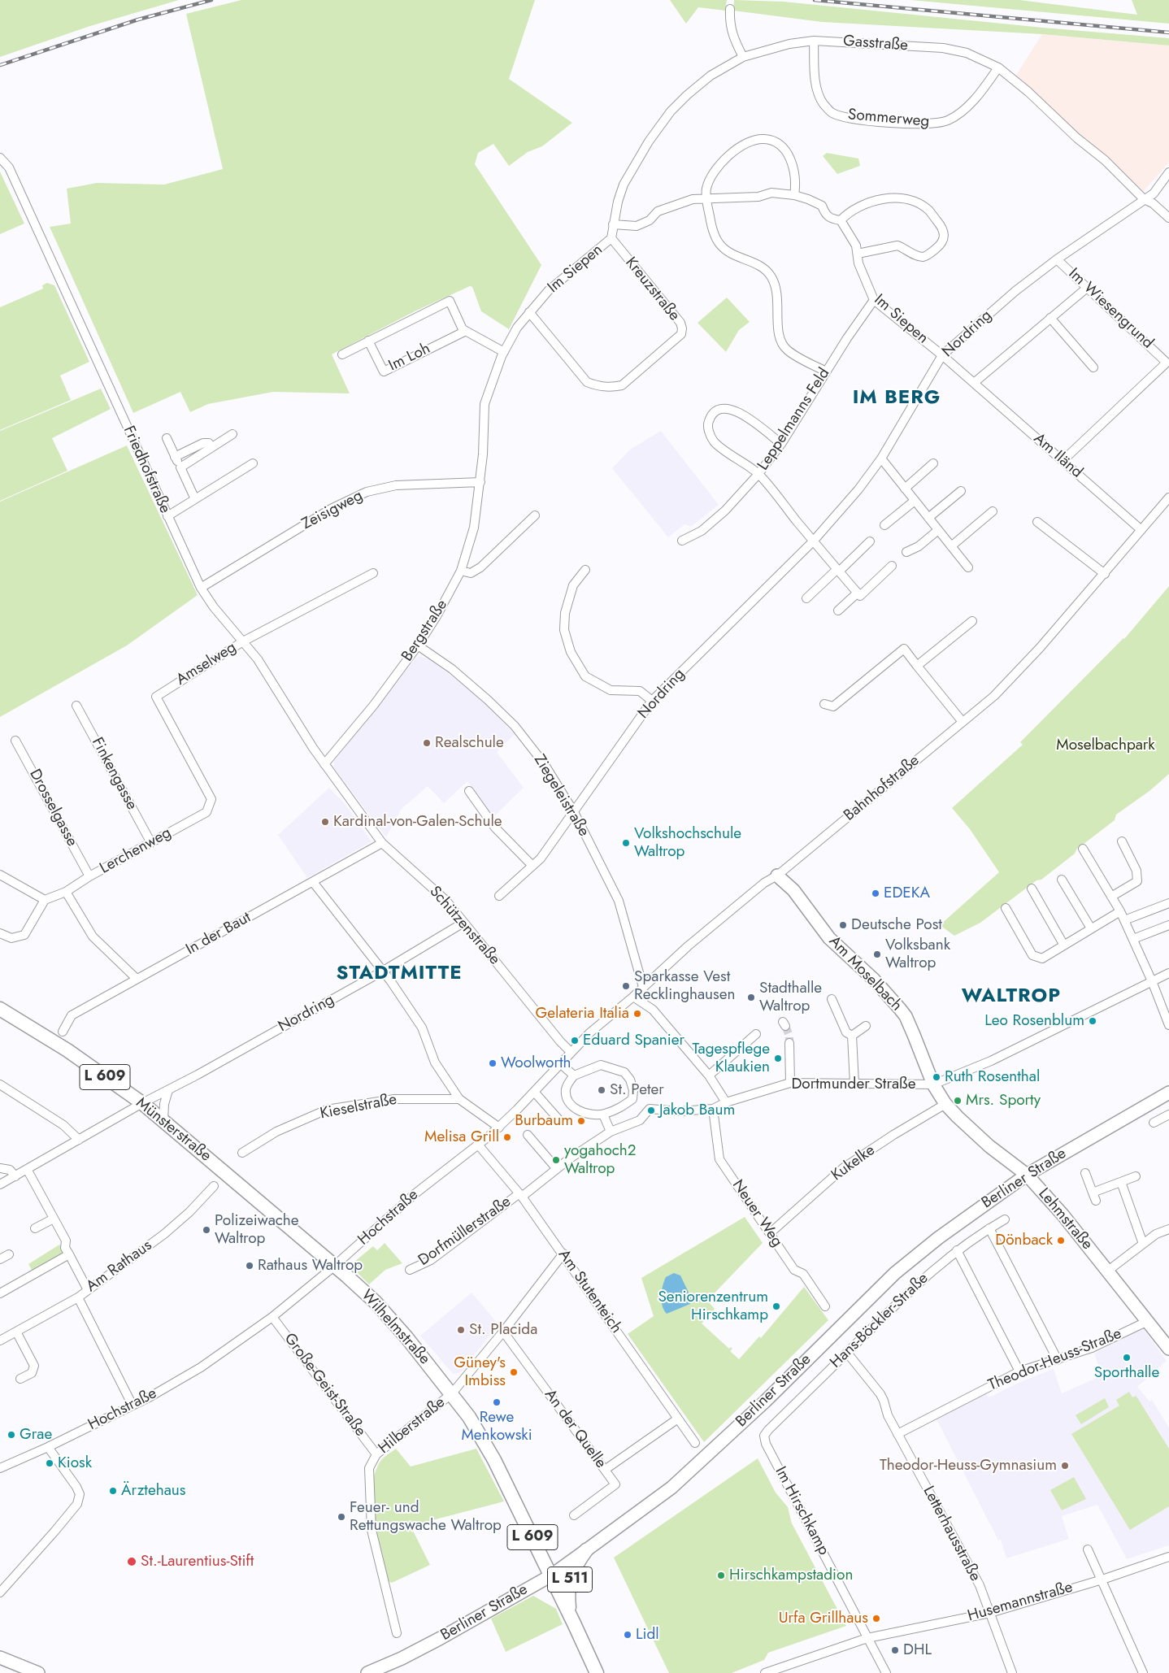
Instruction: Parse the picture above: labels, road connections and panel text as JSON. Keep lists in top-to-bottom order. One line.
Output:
{"streets":{"main road":["Am Moselbach","L 609","Münsterstraße","Berliner Straße","Lehmstraße","Wilhelmstraße","L 511"],"street":["Gasstraße","Sommerweg","Im Siepen","Kreuzstraße","Im Wiesengrund","Nordring","Im Loh","Leppelmanns Feld","Am Iländ","Friedhofstraße","Zeisigweg","Bergstraße","Amselweg","Finkengasse","Bahnhofstraße","Ziegeleistraße","Drosselgasse","Lerchenweg","Schützenstraße","In der Baut","Dortmunder Straße","Kieselstraße","Kukelke","Neuer Weg","Hochstraße","Dorfmüllerstraße","Am Rathaus","Am Stutenteich","Hans-Böckler-Straße","Theodor-Heuss-Straße","Große-Geist-Straße","Hilberstraße","An der Quelle","Im Hirschkamp","Letterhausstraße","Husemannstraße"]},"crossings":[["Gasstraße","Sommerweg"],["Gasstraße","Im Siepen"],["Gasstraße","Nordring"],["Im Siepen","Kreuzstraße"],["Im Siepen","Nordring"],["Im Siepen","Leppelmanns Feld"],["Im Siepen","Am Iländ"],["Im Siepen","Zeisigweg"],["Im Siepen","Bergstraße"],["Im Wiesengrund","Nordring"],["Im Wiesengrund","Am Iländ"],["Nordring","Am Iländ"],["Nordring","Ziegeleistraße"],["Nordring","Schützenstraße"],["Nordring","Münsterstraße"],["Am Iländ","Bahnhofstraße"],["Friedhofstraße","Zeisigweg"],["Friedhofstraße","Bergstraße"],["Friedhofstraße","Amselweg"],["Friedhofstraße","Schützenstraße"],["Bergstraße","Ziegeleistraße"],["Bergstraße","Schützenstraße"],["Amselweg","Lerchenweg"],["Finkengasse","Lerchenweg"],["Bahnhofstraße","Ziegeleistraße"],["Bahnhofstraße","Am Moselbach"],["Bahnhofstraße","Hochstraße"],["Ziegeleistraße","Hochstraße"],["Drosselgasse","Lerchenweg"],["Schützenstraße","In der Baut"],["Schützenstraße","Hochstraße"],["Am Moselbach","Dortmunder Straße"],["Am Moselbach","Lehmstraße"],["L 609","Berliner Straße"],["L 609","Wilhelmstraße"],["L 609","Hilberstraße"],["L 609","L 511"],["Dortmunder Straße","Neuer Weg"],["Dortmunder Straße","Lehmstraße"],["Dortmunder Straße","Dorfmüllerstraße"],["Münsterstraße","Hochstraße"],["Münsterstraße","Wilhelmstraße"],["Kukelke","Neuer Weg"],["Kukelke","Lehmstraße"],["Berliner Straße","Lehmstraße"],["Berliner Straße","L 511"],["Neuer Weg","Dorfmüllerstraße"],["Hochstraße","Am Rathaus"],["Hochstraße","Am Stutenteich"],["Hochstraße","Wilhelmstraße"],["Hochstraße","Große-Geist-Straße"],["Lehmstraße","Theodor-Heuss-Straße"],["Dorfmüllerstraße","Am Stutenteich"],["Am Stutenteich","Hilberstraße"],["Hans-Böckler-Straße","Im Hirschkamp"],["Hans-Böckler-Straße","Letterhausstraße"],["Wilhelmstraße","Hilberstraße"],["Theodor-Heuss-Straße","Letterhausstraße"],["Große-Geist-Straße","Hilberstraße"],["Hilberstraße","An der Quelle"],["Im Hirschkamp","Husemannstraße"],["Letterhausstraße","Husemannstraße"]],"districts":["IM BERG","STADTMITTE","WALTROP"],"parks":["Moselbachpark"],"places":["Realschule","Kardinal-von-Galen-Schule","Volkshochschule Waltrop","EDEKA","Deutsche Post","Volksbank Waltrop","Sparkasse Vest Recklinghausen","Stadthalle Waltrop","Gelateria Italia","Leo Rosenblum","Eduard Spanier","Tagespflege Klaukien","Woolworth","Ruth Rosenthal","St. Peter","Mrs. Sporty","Jakob Baum","Burbaum","Melisa Grill","yogahoch2 Waltrop","Polizeiwache Waltrop","Dönback","Rathaus Waltrop","Seniorenzentrum Hirschkamp","St. Placida","Sporthalle","Güney's Imbiss","Rewe Menkowski","Grae","Kiosk","Theodor-Heuss-Gymnasium","Ärztehaus","Feuer- und Rettungswache Waltrop","St.-Laurentius-Stift","Hirschkampstadion","Urfa Grillhaus","Lidl","DHL"]}
